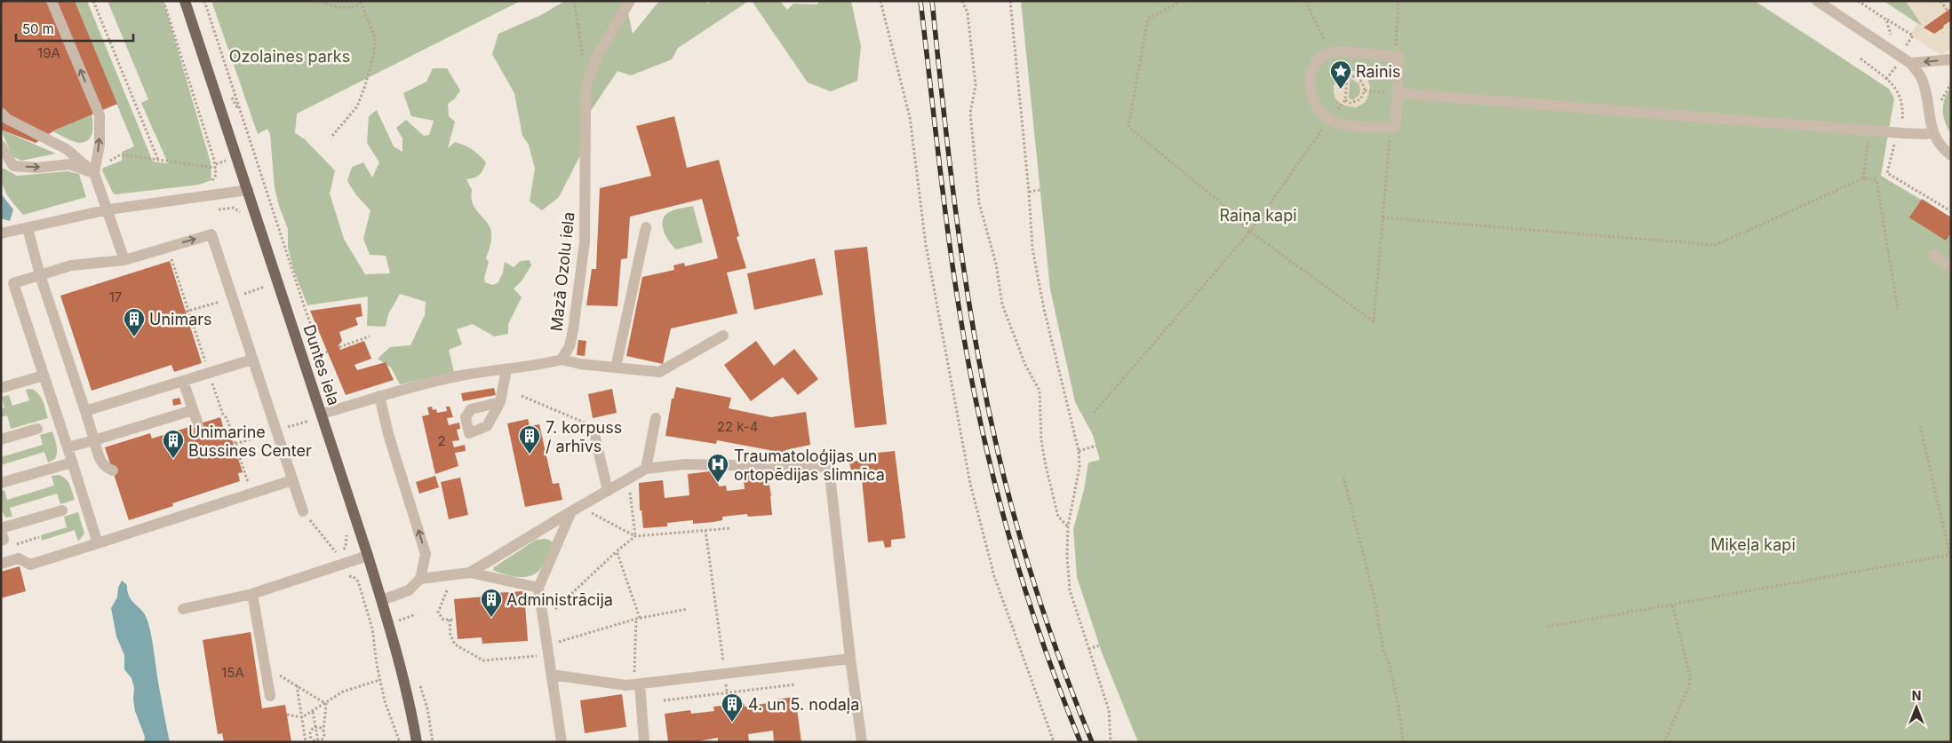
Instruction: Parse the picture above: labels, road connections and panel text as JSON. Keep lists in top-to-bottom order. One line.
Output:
{"streets":{"main road":["Duntes iela"],"street":["Mazā Ozolu iela"]},"parks":["Ozolaines parks","Raiņa kapi","Miķeļa kapi"],"places":{"place":["Rainis"],"building":["Unimars","7. korpuss / arhīvs","Unimarine Bussines Center","Administrācija","4. un 5. nodaļa"],"hospital":["Traumatoloģijas un ortopēdijas slimnīca"]},"house_numbers":["19A","17","22 k-4","2","15A"],"scale_bar":"50 m","north":"top"}
